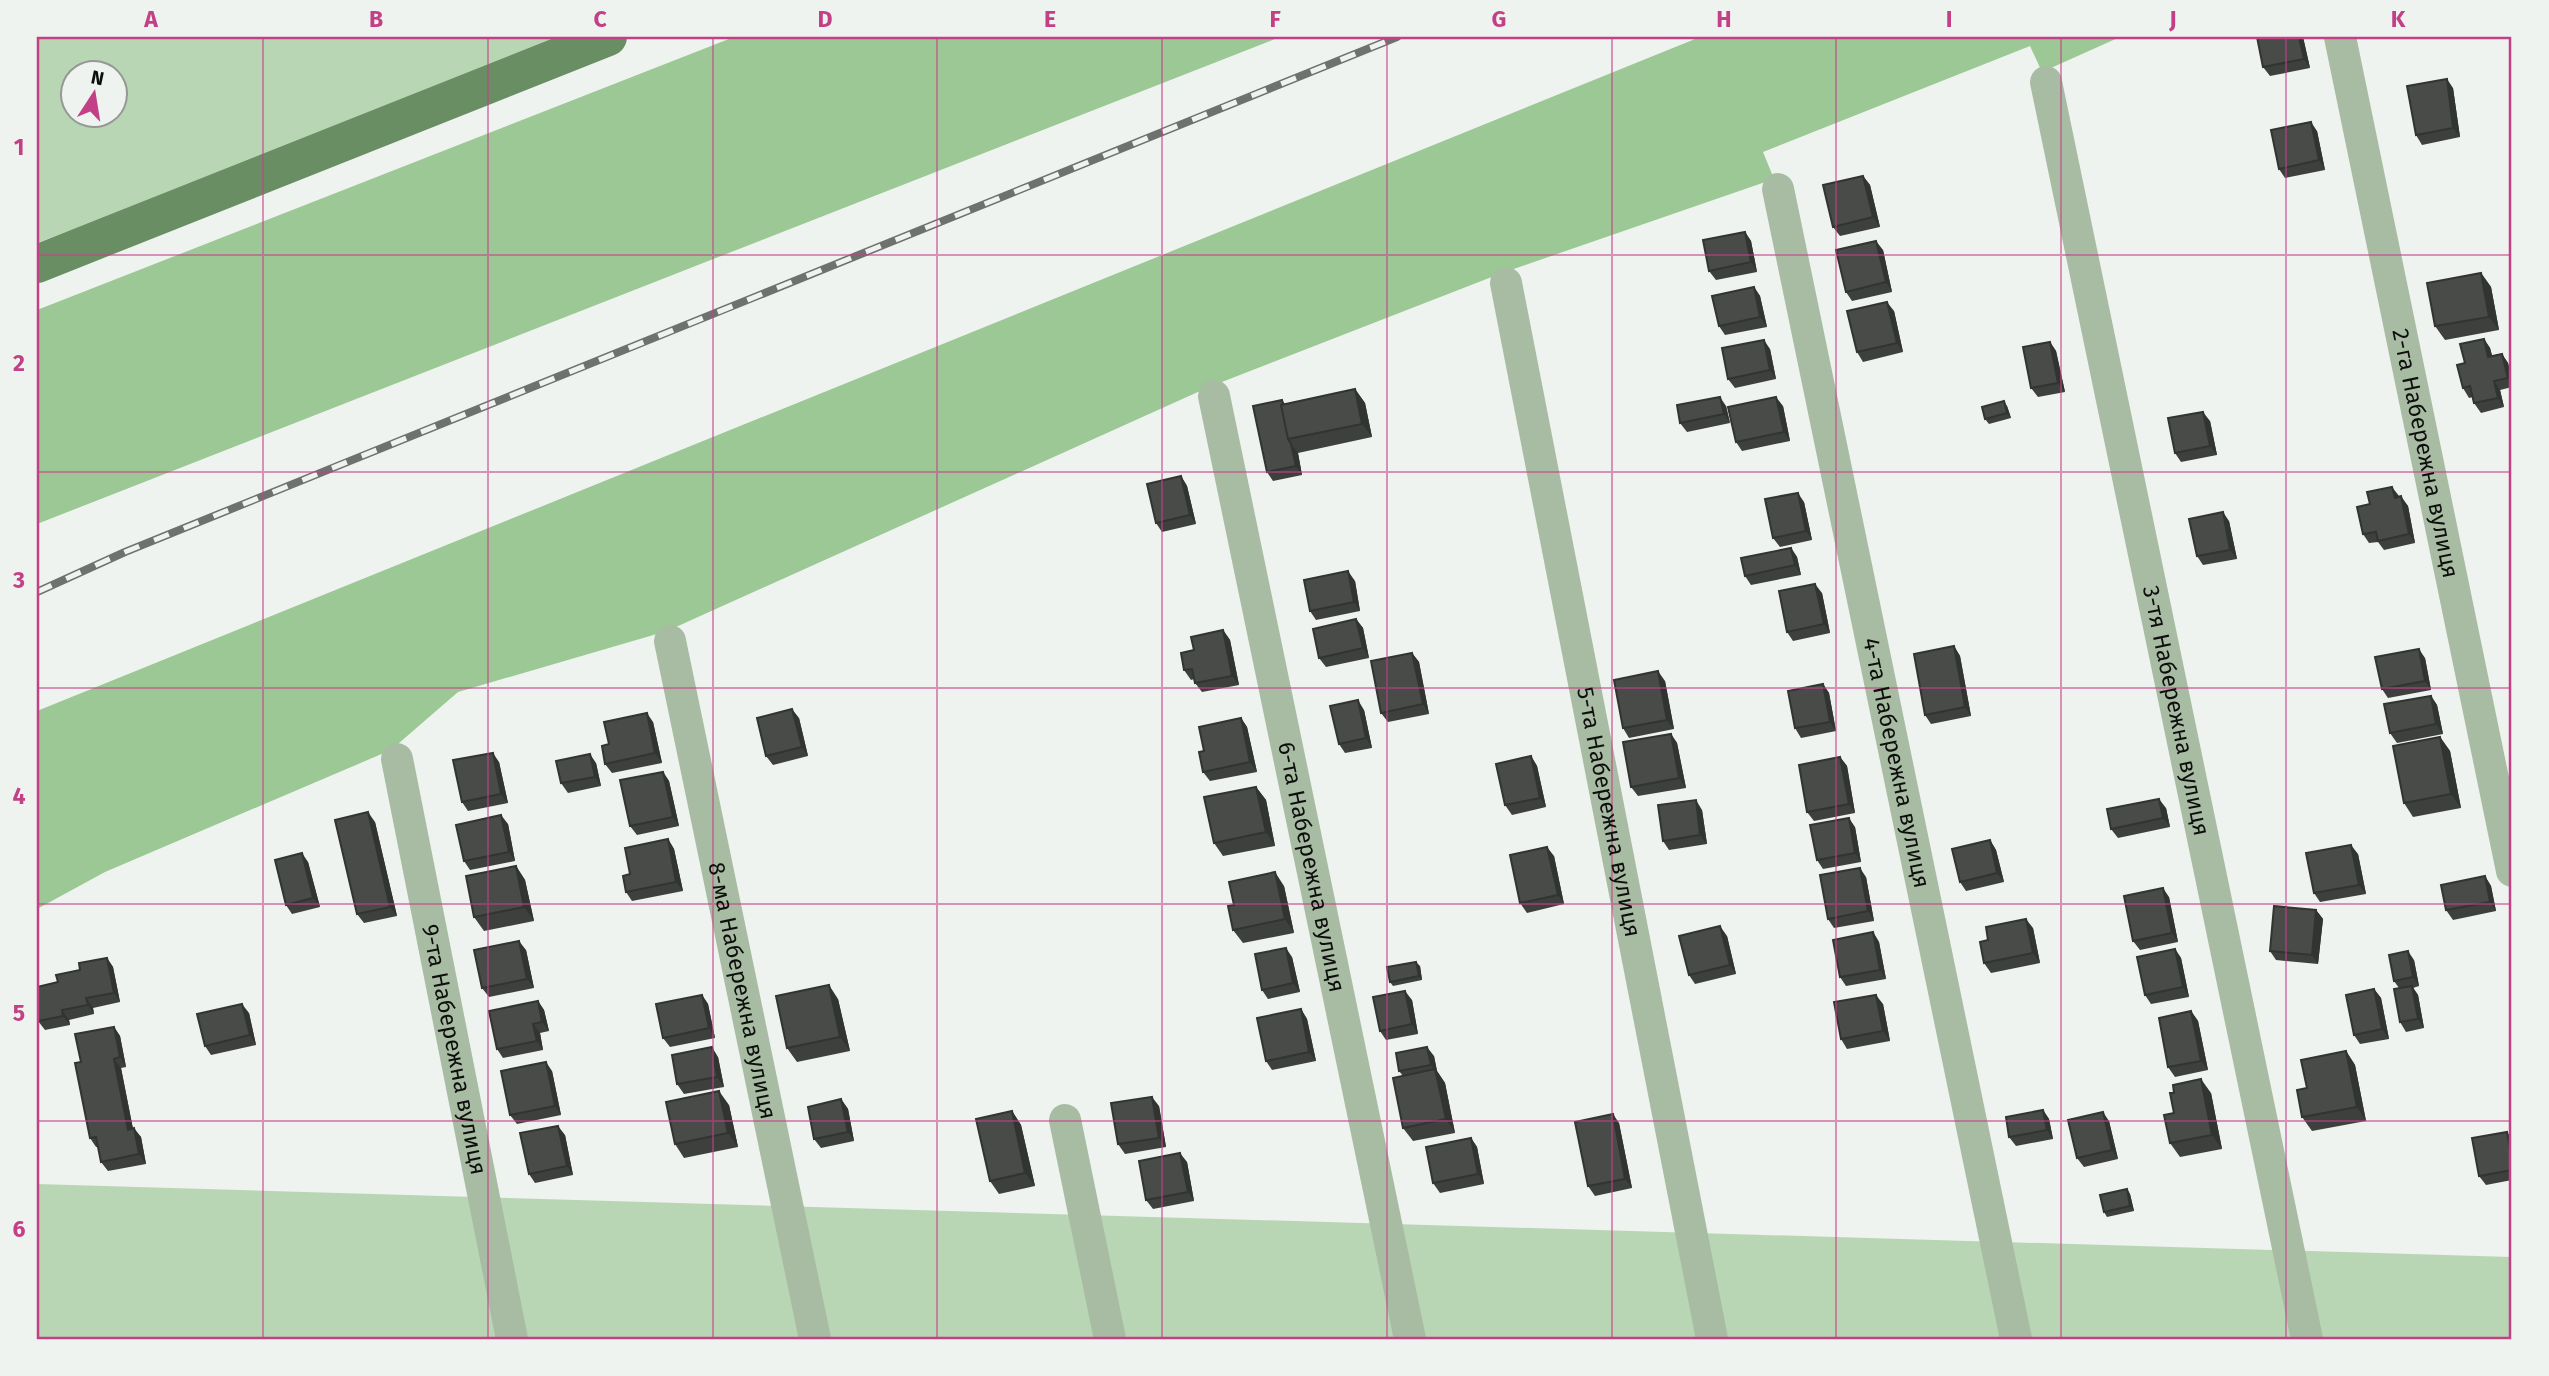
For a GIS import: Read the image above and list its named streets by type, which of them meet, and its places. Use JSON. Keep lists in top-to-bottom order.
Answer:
{
  "streets": {
    "street": [
      "2-га Набережна вулиця",
      "3-тя Набережна вулиця",
      "4-та Набережна вулиця",
      "5-та Набережна вулиця",
      "6-та Набережна вулиця",
      "8-ма Набережна вулиця",
      "9-та Набережна вулиця"
    ]
  },
  "north": "top",
  "grid": {
    "columns": [
      "A",
      "B",
      "C",
      "D",
      "E",
      "F",
      "G",
      "H",
      "I",
      "J",
      "K"
    ],
    "rows": [
      "1",
      "2",
      "3",
      "4",
      "5",
      "6"
    ]
  }
}
